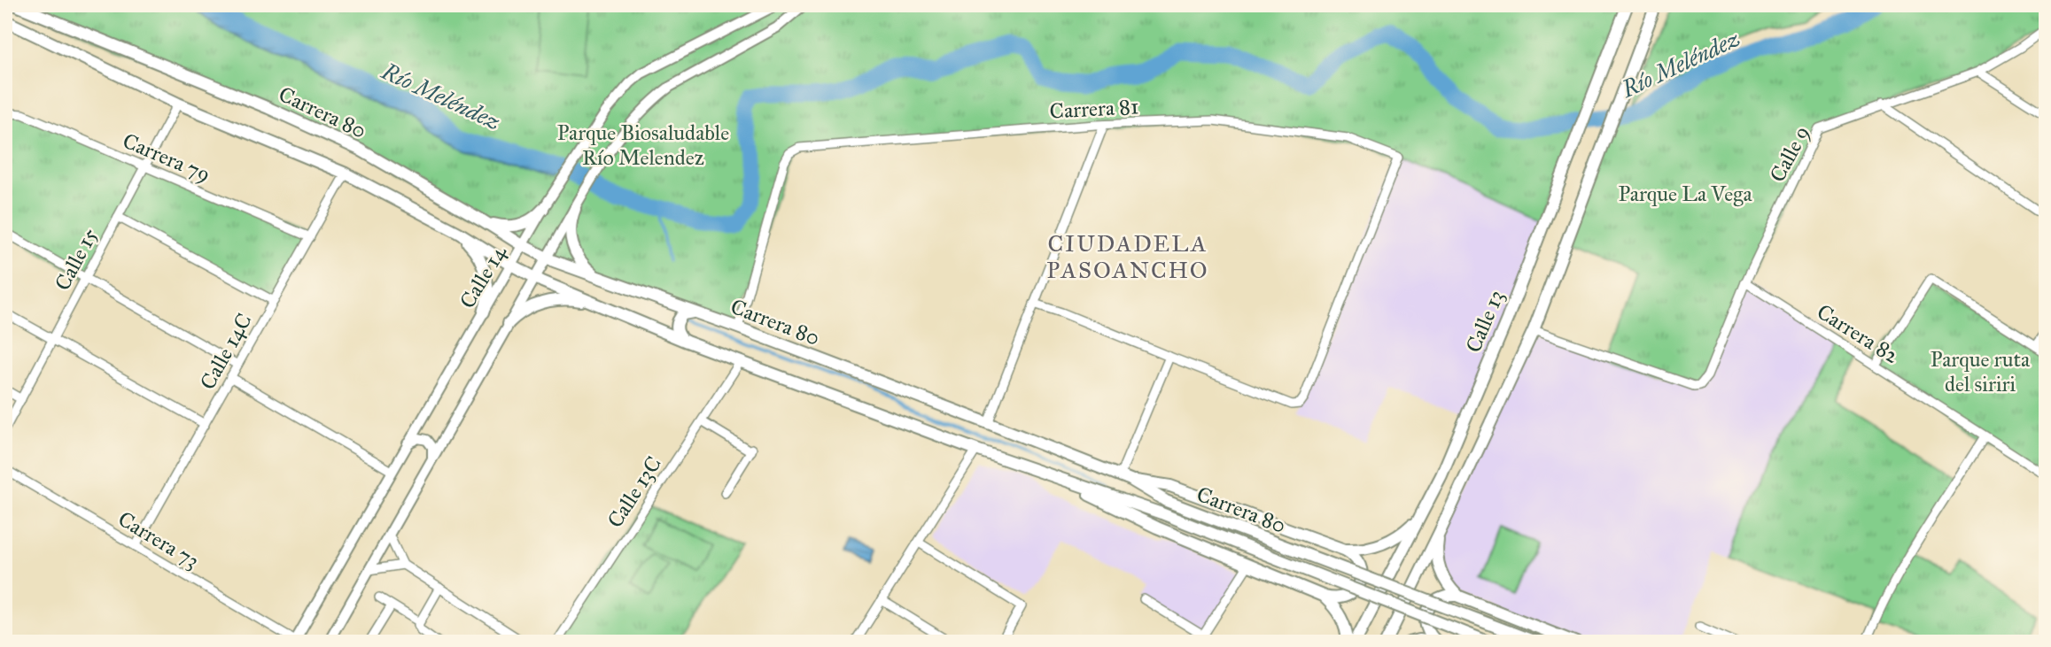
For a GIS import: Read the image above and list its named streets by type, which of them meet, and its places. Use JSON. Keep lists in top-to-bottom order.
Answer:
{
  "streets": {
    "main road": ["Carrera 80", "Calle 13"],
    "street": [
      "Carrera 81",
      "Calle 9",
      "Carrera 79",
      "Calle 15",
      "Calle 14",
      "Carrera 82",
      "Calle 14C",
      "Calle 13C",
      "Carrera 73"
    ]
  },
  "crossings": [
    ["Carrera 81", "Carrera 80"],
    ["Carrera 80", "Calle 15"],
    ["Carrera 80", "Calle 14"],
    ["Carrera 80", "Calle 14C"],
    ["Carrera 80", "Calle 13C"],
    ["Calle 9", "Carrera 82"],
    ["Carrera 79", "Calle 15"],
    ["Carrera 79", "Calle 14C"],
    ["Calle 14", "Carrera 73"],
    ["Calle 14C", "Carrera 73"]
  ],
  "districts": ["CIUDADELA PASOANCHO"],
  "water": ["Río Meléndez"],
  "parks": ["Parque Biosaludable Río Melendez", "Parque La Vega", "Parque ruta del siriri"]
}
